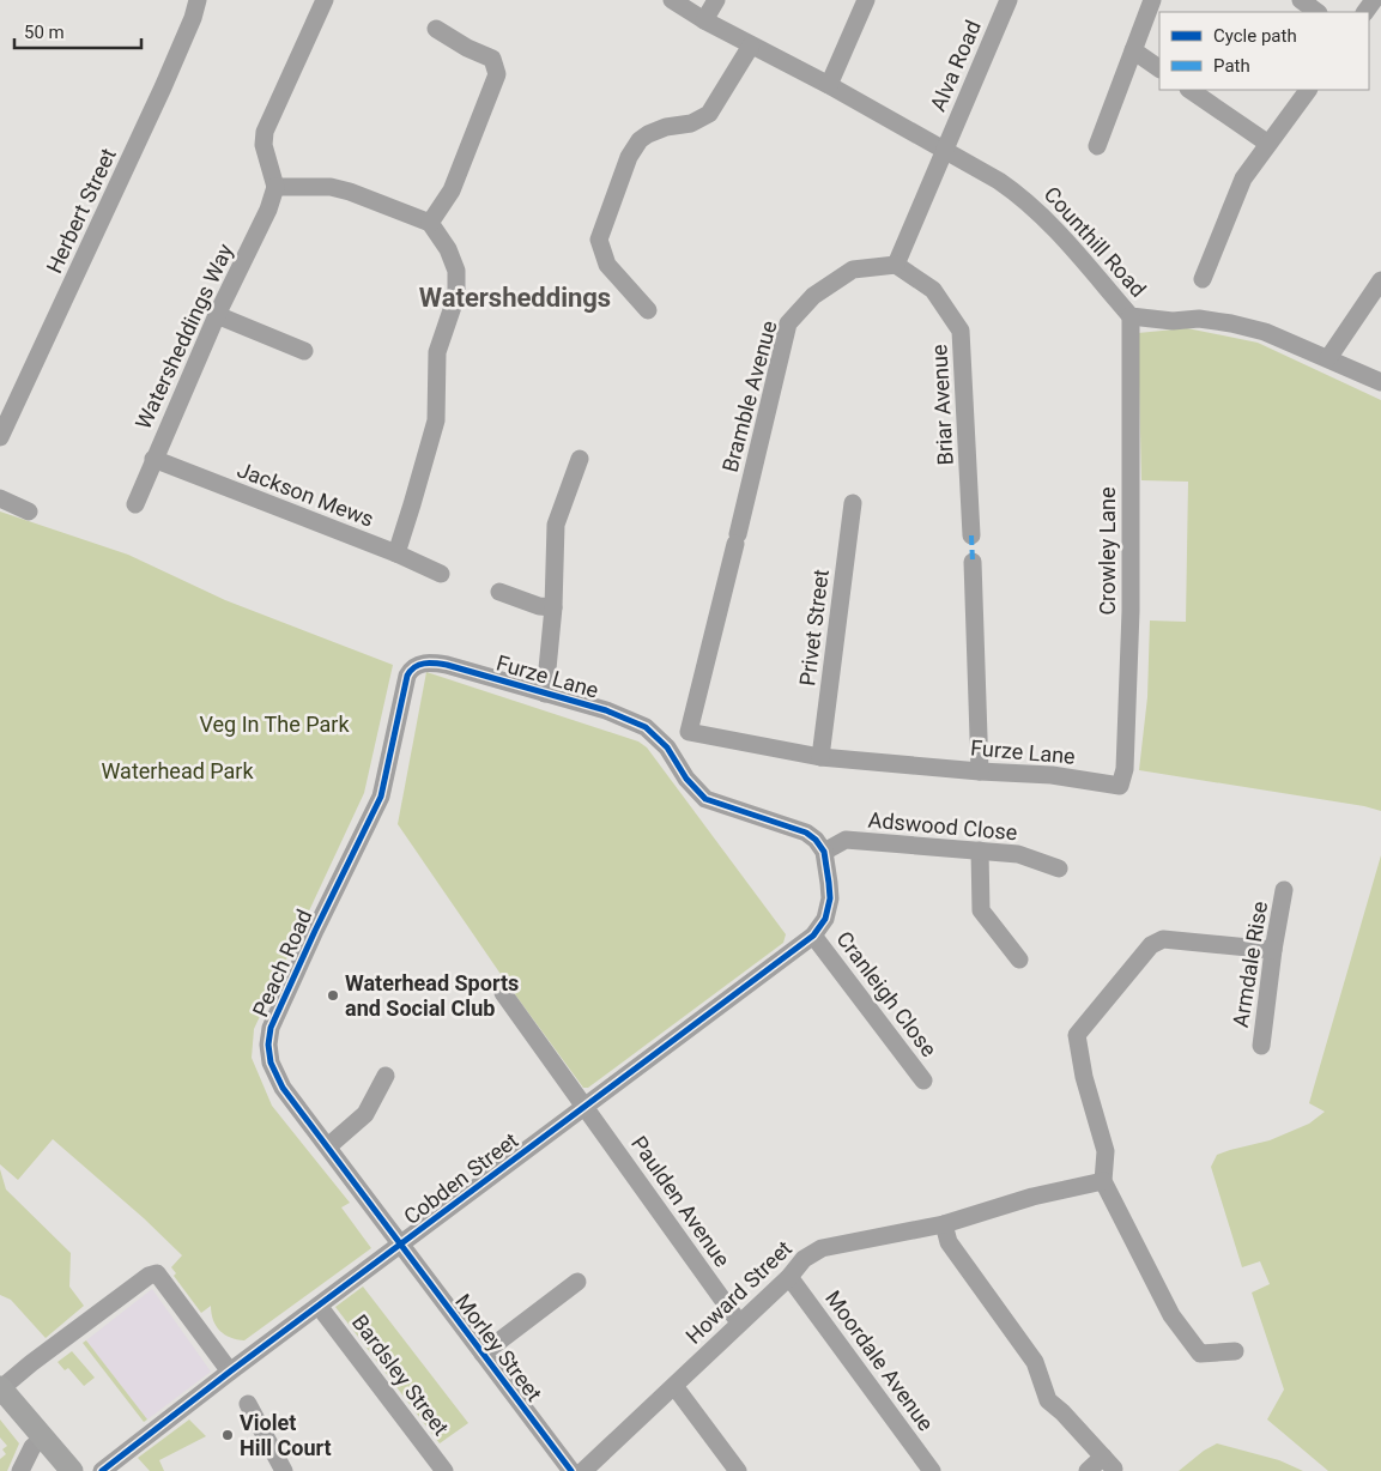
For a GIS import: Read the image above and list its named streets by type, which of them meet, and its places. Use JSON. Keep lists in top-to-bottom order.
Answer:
{
  "streets": {
    "street": [
      "Alva Road",
      "Herbert Street",
      "Counthill Road",
      "Watersheddings Way",
      "Bramble Avenue",
      "Briar Avenue",
      "Jackson Mews",
      "Crowley Lane",
      "Privet Street",
      "Furze Lane",
      "Adswood Close",
      "Peach Road",
      "Armdale Rise",
      "Cranleigh Close",
      "Cobden Street",
      "Paulden Avenue",
      "Howard Street",
      "Morley Street",
      "Moordale Avenue",
      "Bardsley Street"
    ]
  },
  "crossings": [
    ["Alva Road", "Counthill Road"],
    ["Alva Road", "Bramble Avenue"],
    ["Alva Road", "Briar Avenue"],
    ["Counthill Road", "Crowley Lane"],
    ["Watersheddings Way", "Jackson Mews"],
    ["Bramble Avenue", "Briar Avenue"],
    ["Bramble Avenue", "Furze Lane"],
    ["Crowley Lane", "Furze Lane"],
    ["Privet Street", "Furze Lane"],
    ["Furze Lane", "Adswood Close"],
    ["Furze Lane", "Peach Road"],
    ["Peach Road", "Cobden Street"],
    ["Peach Road", "Morley Street"],
    ["Cranleigh Close", "Cobden Street"],
    ["Cobden Street", "Paulden Avenue"],
    ["Cobden Street", "Morley Street"],
    ["Cobden Street", "Bardsley Street"],
    ["Paulden Avenue", "Howard Street"],
    ["Howard Street", "Moordale Avenue"]
  ],
  "districts": ["Watersheddings"],
  "parks": ["Veg In The Park", "Waterhead Park"],
  "places": ["Waterhead Sports and Social Club", "Violet Hill Court"],
  "legend": ["Cycle path", "Path"],
  "scale_bar": "50 m"
}
